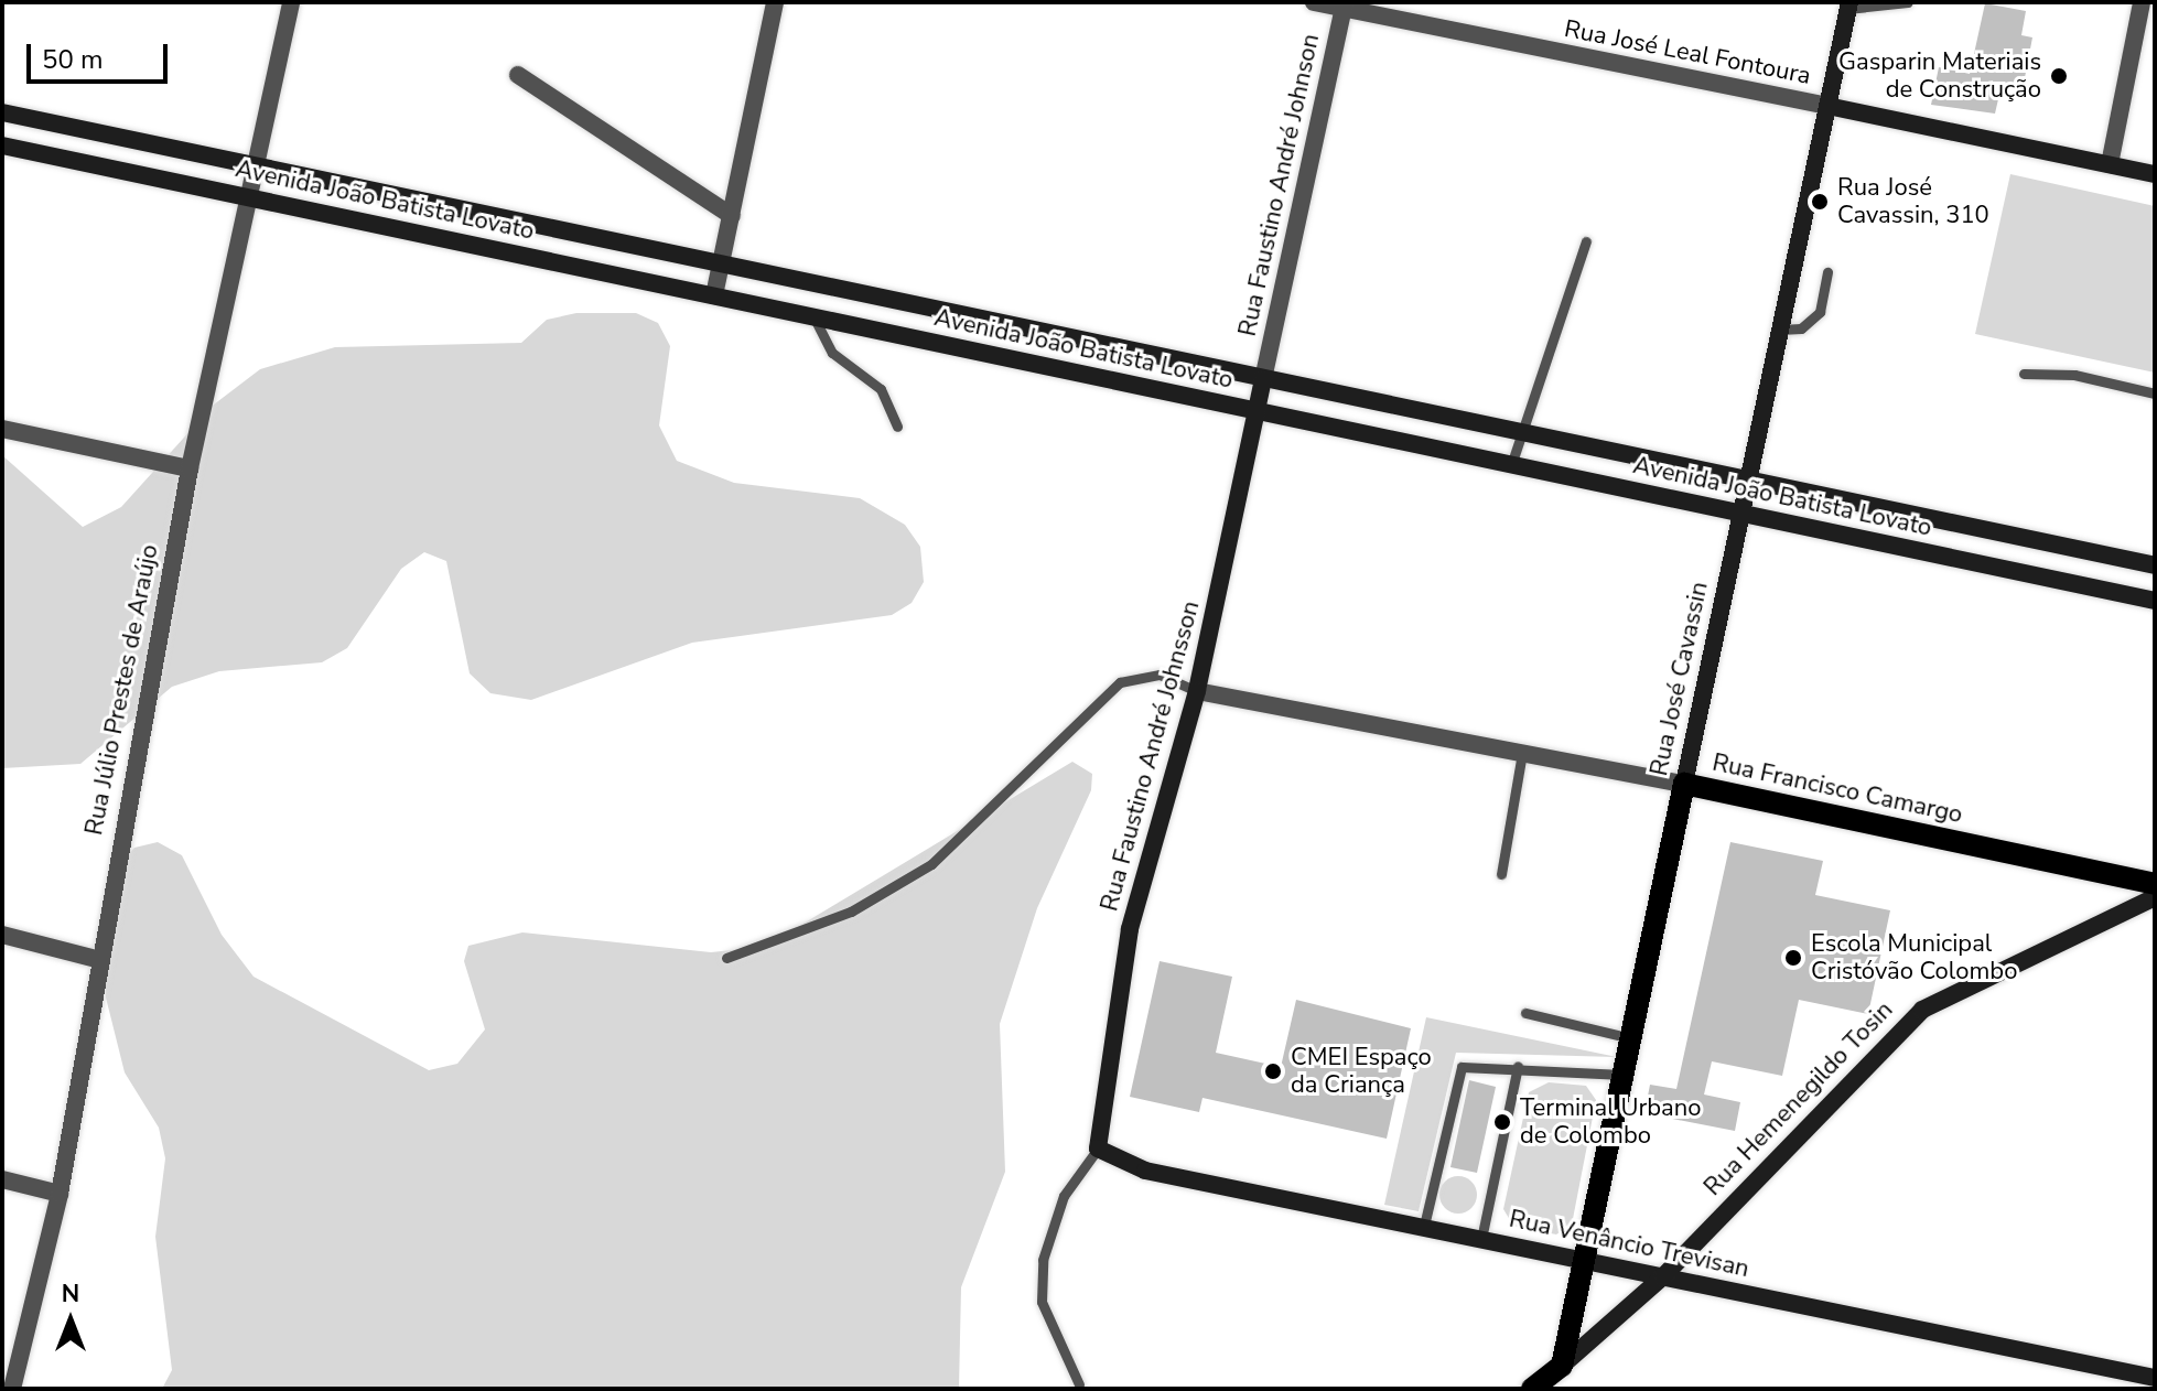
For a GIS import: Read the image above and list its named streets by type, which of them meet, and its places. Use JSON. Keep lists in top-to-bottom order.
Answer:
{
  "streets": {
    "main road": ["Rua José Cavassin", "Rua Francisco Camargo"],
    "street": [
      "Rua José Leal Fontoura",
      "Rua Faustino André Johnson",
      "Avenida João Batista Lovato",
      "Rua Júlio Prestes de Araújo",
      "Rua Faustino André Johnsson",
      "Rua Hemenegildo Tosin",
      "Rua Venâncio Trevisan"
    ]
  },
  "crossings": [
    ["Rua José Leal Fontoura", "Rua Faustino André Johnson"],
    ["Rua José Leal Fontoura", "Rua José Cavassin"],
    ["Rua Faustino André Johnson", "Avenida João Batista Lovato"],
    ["Rua Faustino André Johnson", "Rua Faustino André Johnsson"],
    ["Avenida João Batista Lovato", "Rua José Cavassin"],
    ["Avenida João Batista Lovato", "Rua Júlio Prestes de Araújo"],
    ["Avenida João Batista Lovato", "Rua Faustino André Johnsson"],
    ["Rua José Cavassin", "Rua Francisco Camargo"],
    ["Rua José Cavassin", "Rua Hemenegildo Tosin"],
    ["Rua José Cavassin", "Rua Venâncio Trevisan"],
    ["Rua Faustino André Johnsson", "Rua Francisco Camargo"],
    ["Rua Faustino André Johnsson", "Rua Venâncio Trevisan"],
    ["Rua Hemenegildo Tosin", "Rua Venâncio Trevisan"]
  ],
  "places": [
    "Gasparin Materiais de Construção",
    "Rua José Cavassin, 310",
    "Escola Municipal Cristóvão Colombo",
    "CMEI Espaço da Criança",
    "Terminal Urbano de Colombo"
  ],
  "scale_bar": "50 m",
  "north": "top"
}
